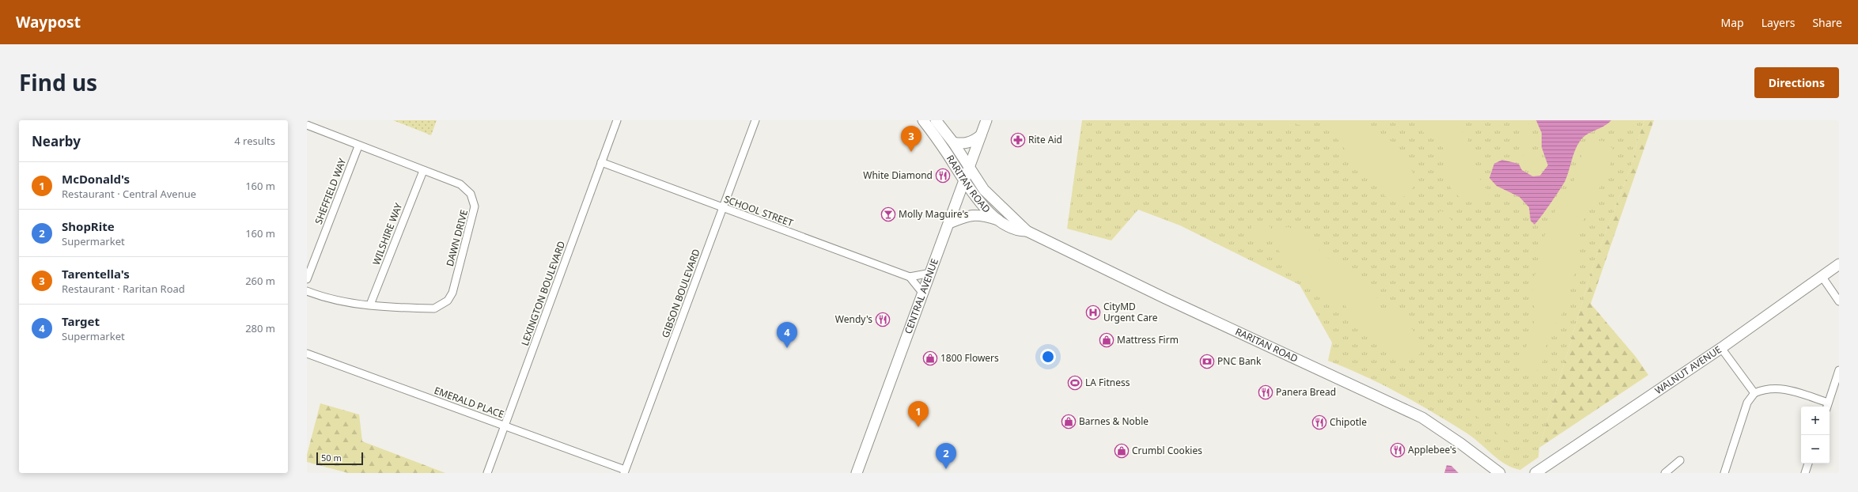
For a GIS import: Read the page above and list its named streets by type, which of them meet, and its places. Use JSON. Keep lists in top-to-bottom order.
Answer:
{
  "streets": {
    "main road": ["RARITAN ROAD", "CENTRAL AVENUE", "WALNUT AVENUE"],
    "street": [
      "SHEFFIELD WAY",
      "SCHOOL STREET",
      "WILSHIRE WAY",
      "DAWN DRIVE",
      "LEXINGTON BOULEVARD",
      "GIBSON BOULEVARD",
      "EMERALD PLACE"
    ]
  },
  "crossings": [
    ["RARITAN ROAD", "CENTRAL AVENUE"],
    ["SHEFFIELD WAY", "DAWN DRIVE"],
    ["SCHOOL STREET", "LEXINGTON BOULEVARD"],
    ["SCHOOL STREET", "GIBSON BOULEVARD"],
    ["WILSHIRE WAY", "DAWN DRIVE"],
    ["LEXINGTON BOULEVARD", "EMERALD PLACE"],
    ["GIBSON BOULEVARD", "EMERALD PLACE"]
  ],
  "places": {
    "pharmacy": ["Rite Aid"],
    "restaurant": [
      "White Diamond",
      "Wendy's",
      "Panera Bread",
      "Chipotle",
      "Applebee's"
    ],
    "bar": ["Molly Maguire's"],
    "hospital": ["CityMD Urgent Care"],
    "shop": [
      "Mattress Firm",
      "1800 Flowers",
      "Barnes & Noble",
      "Crumbl Cookies"
    ],
    "bank": ["PNC Bank"],
    "sports": ["LA Fitness"]
  },
  "scale_bar": "50 m",
  "page": {
    "header": "Waypost",
    "nav": ["Map", "Layers", "Share"],
    "title": "Find us",
    "buttons": "Directions",
    "heading": ["Nearby", "4 results"],
    "pins": [
      "3",
      "4",
      "1",
      "2"
    ],
    "list": [
      {
        "mark": "1",
        "name": "McDonald's",
        "note": "Restaurant · Central Avenue",
        "value": "160 m"
      },
      {
        "mark": "2",
        "name": "ShopRite",
        "note": "Supermarket",
        "value": "160 m"
      },
      {
        "mark": "3",
        "name": "Tarentella's",
        "note": "Restaurant · Raritan Road",
        "value": "260 m"
      },
      {
        "mark": "4",
        "name": "Target",
        "note": "Supermarket",
        "value": "280 m"
      }
    ],
    "map_buttons": ["+", "−"],
    "scale": "50 m"
  }
}
